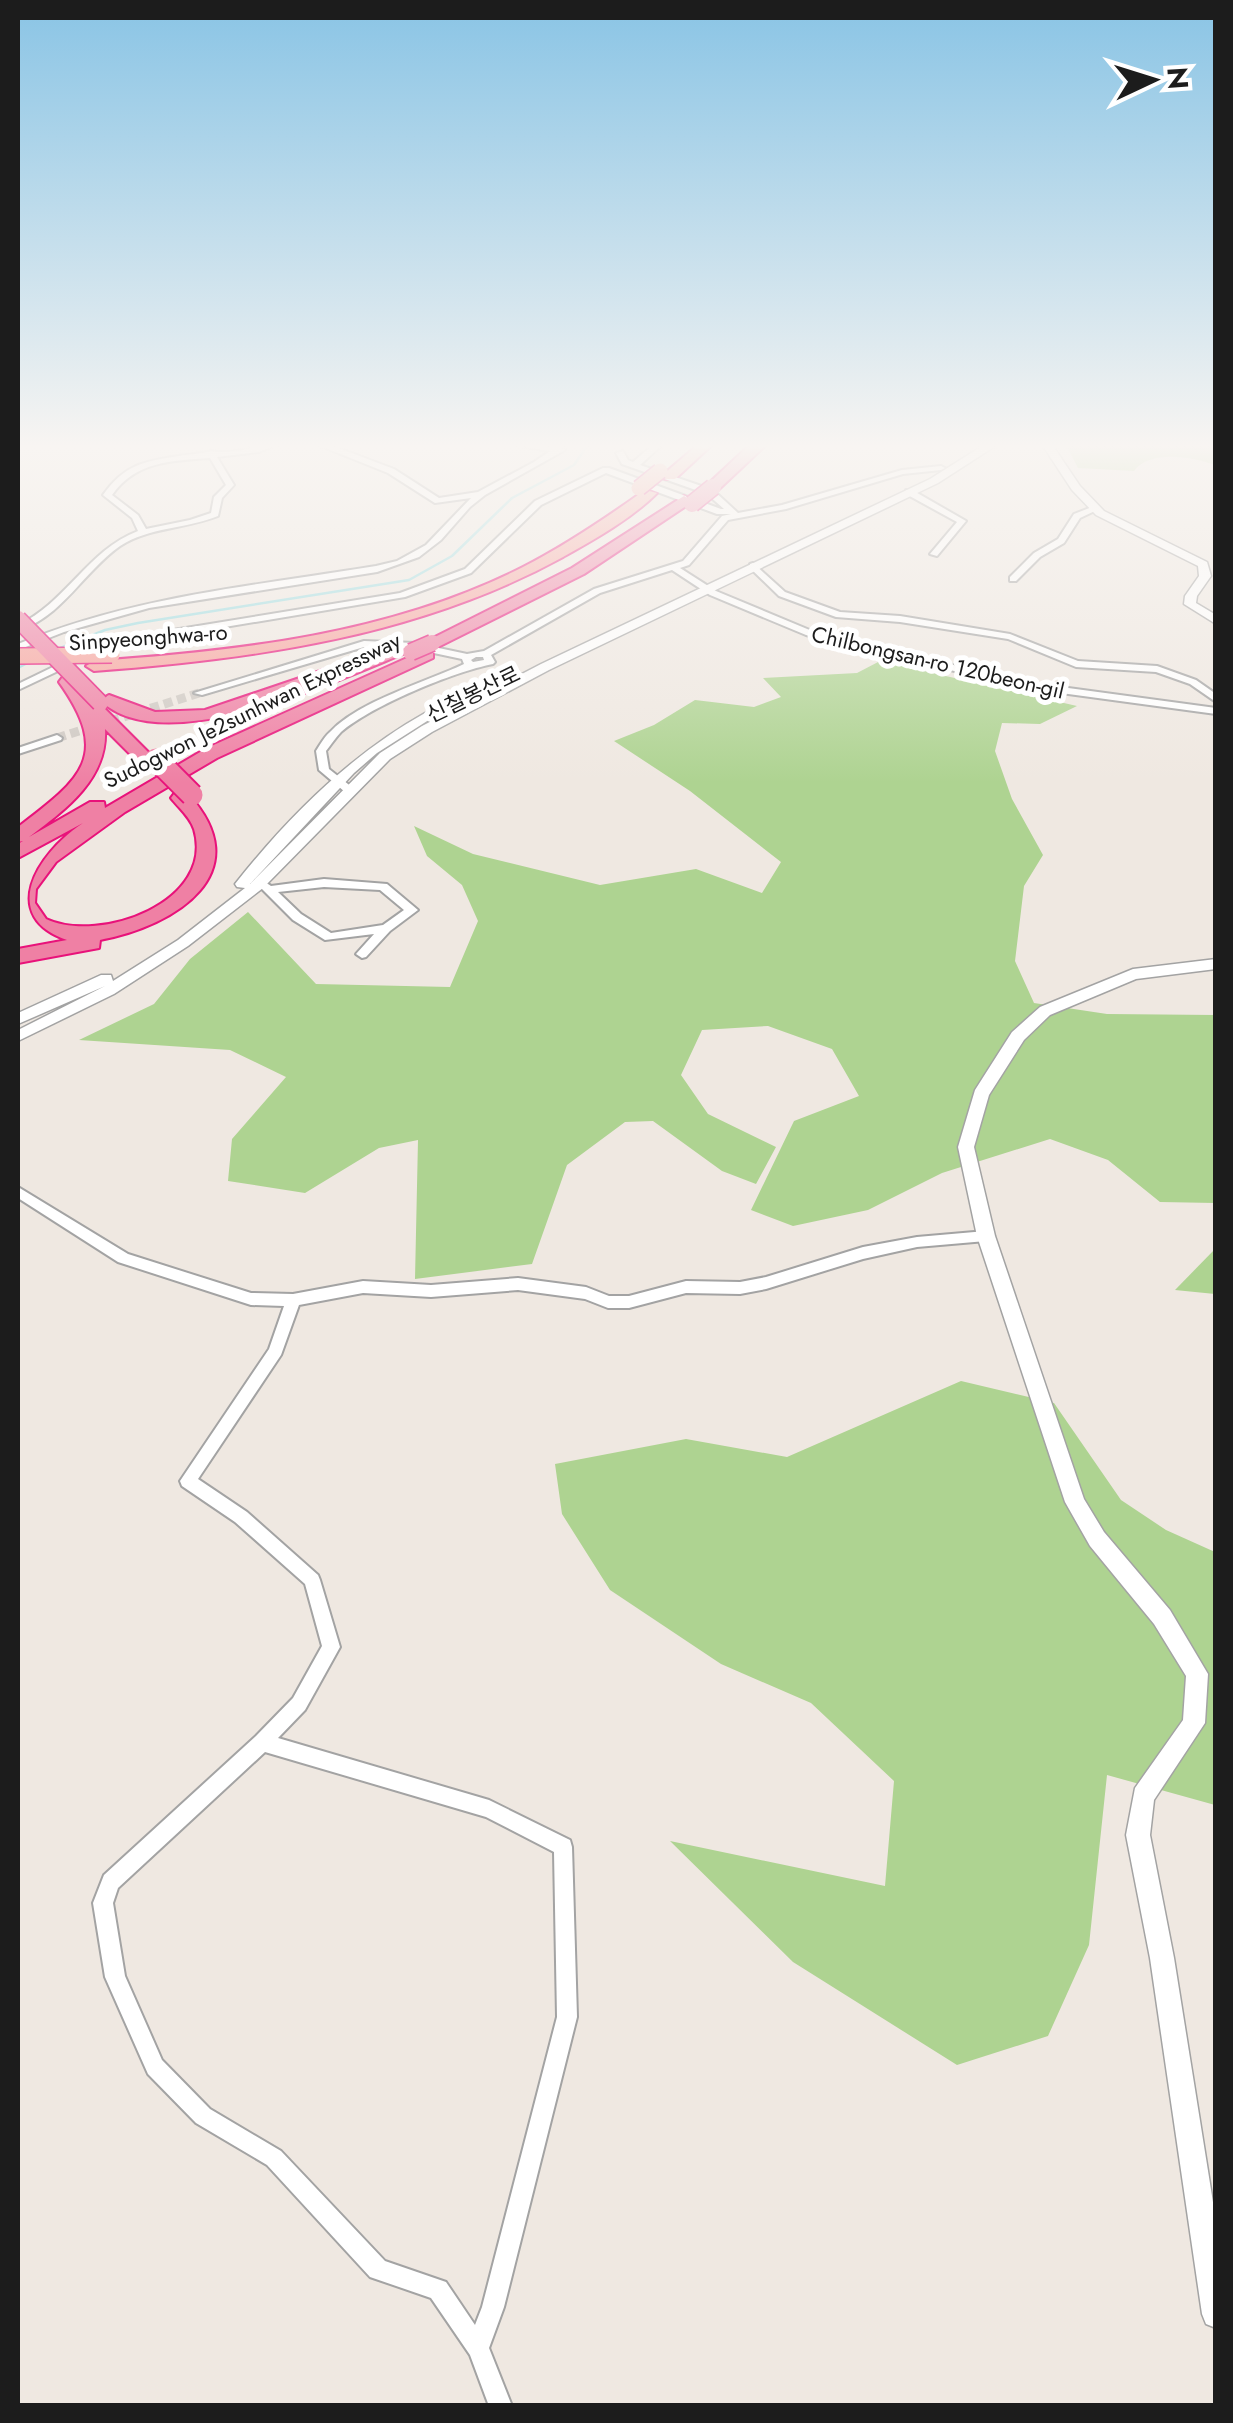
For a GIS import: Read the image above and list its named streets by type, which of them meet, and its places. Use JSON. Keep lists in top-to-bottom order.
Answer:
{
  "streets": {
    "highway": ["Sinpyeonghwa-ro", "Sudogwon Je2sunhwan Expressway"],
    "street": ["Chilbongsan-ro 120beon-gil", "신칠봉산로"]
  },
  "crossings": [
    ["Chilbongsan-ro 120beon-gil", "신칠봉산로"]
  ],
  "north": "right"
}
